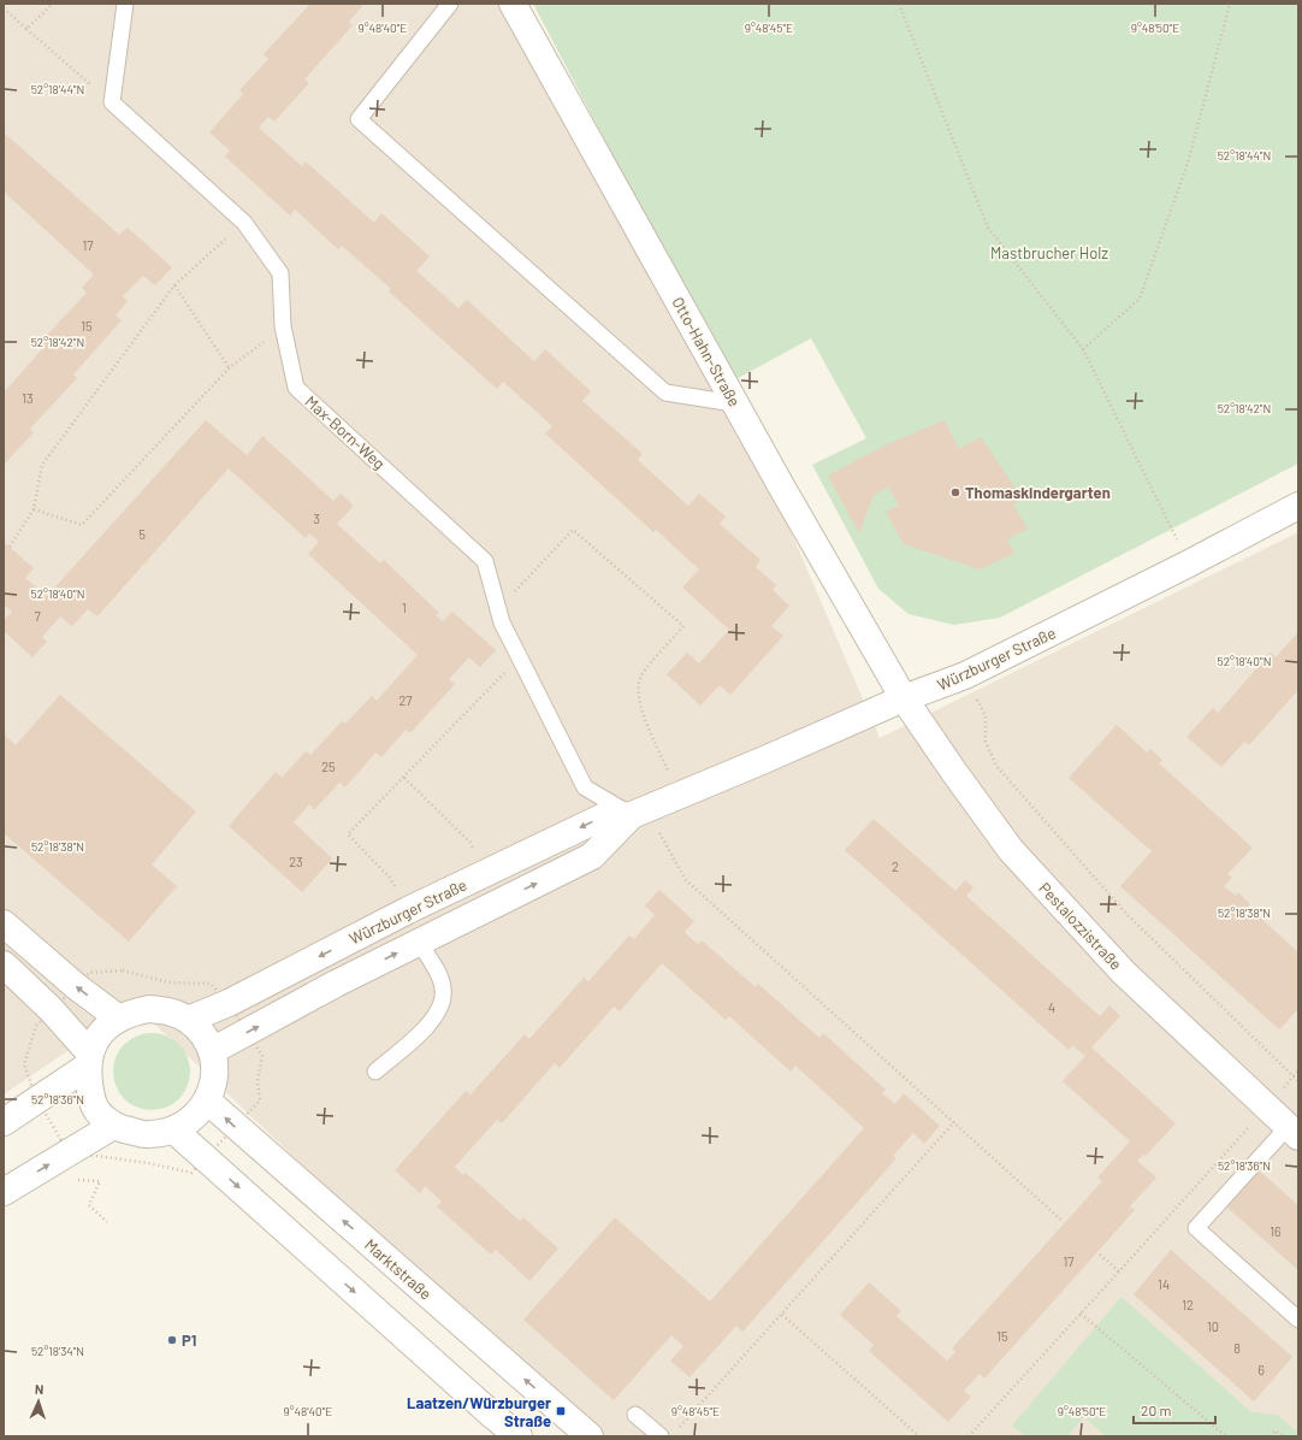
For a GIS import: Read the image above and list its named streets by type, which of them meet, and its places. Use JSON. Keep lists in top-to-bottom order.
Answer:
{
  "streets": {
    "street": [
      "Otto-Hahn-Straße",
      "Würzburger Straße",
      "Pestalozzistraße",
      "Marktstraße"
    ],
    "lane": ["Max-Born-Weg"]
  },
  "crossings": [
    ["Otto-Hahn-Straße", "Würzburger Straße"],
    ["Otto-Hahn-Straße", "Pestalozzistraße"],
    ["Max-Born-Weg", "Würzburger Straße"],
    ["Würzburger Straße", "Pestalozzistraße"],
    ["Würzburger Straße", "Marktstraße"]
  ],
  "parks": ["Mastbrucher Holz"],
  "places": {
    "other": ["Thomaskindergarten", "P1"],
    "transit": ["Laatzen/Würzburger Straße"]
  },
  "house_numbers": [
    "17",
    "15",
    "13",
    "3",
    "5",
    "1",
    "7",
    "27",
    "25",
    "23",
    "2",
    "4",
    "16",
    "17",
    "14",
    "12",
    "10",
    "15",
    "8",
    "6"
  ],
  "scale_bar": "20 m",
  "north": "top",
  "coordinates": [
    "9°48'40\"E",
    "9°48'45\"E",
    "9°48'50\"E",
    "52°18'44\"N",
    "52°18'42\"N",
    "52°18'40\"N",
    "52°18'38\"N",
    "52°18'36\"N",
    "52°18'34\"N"
  ]
}
